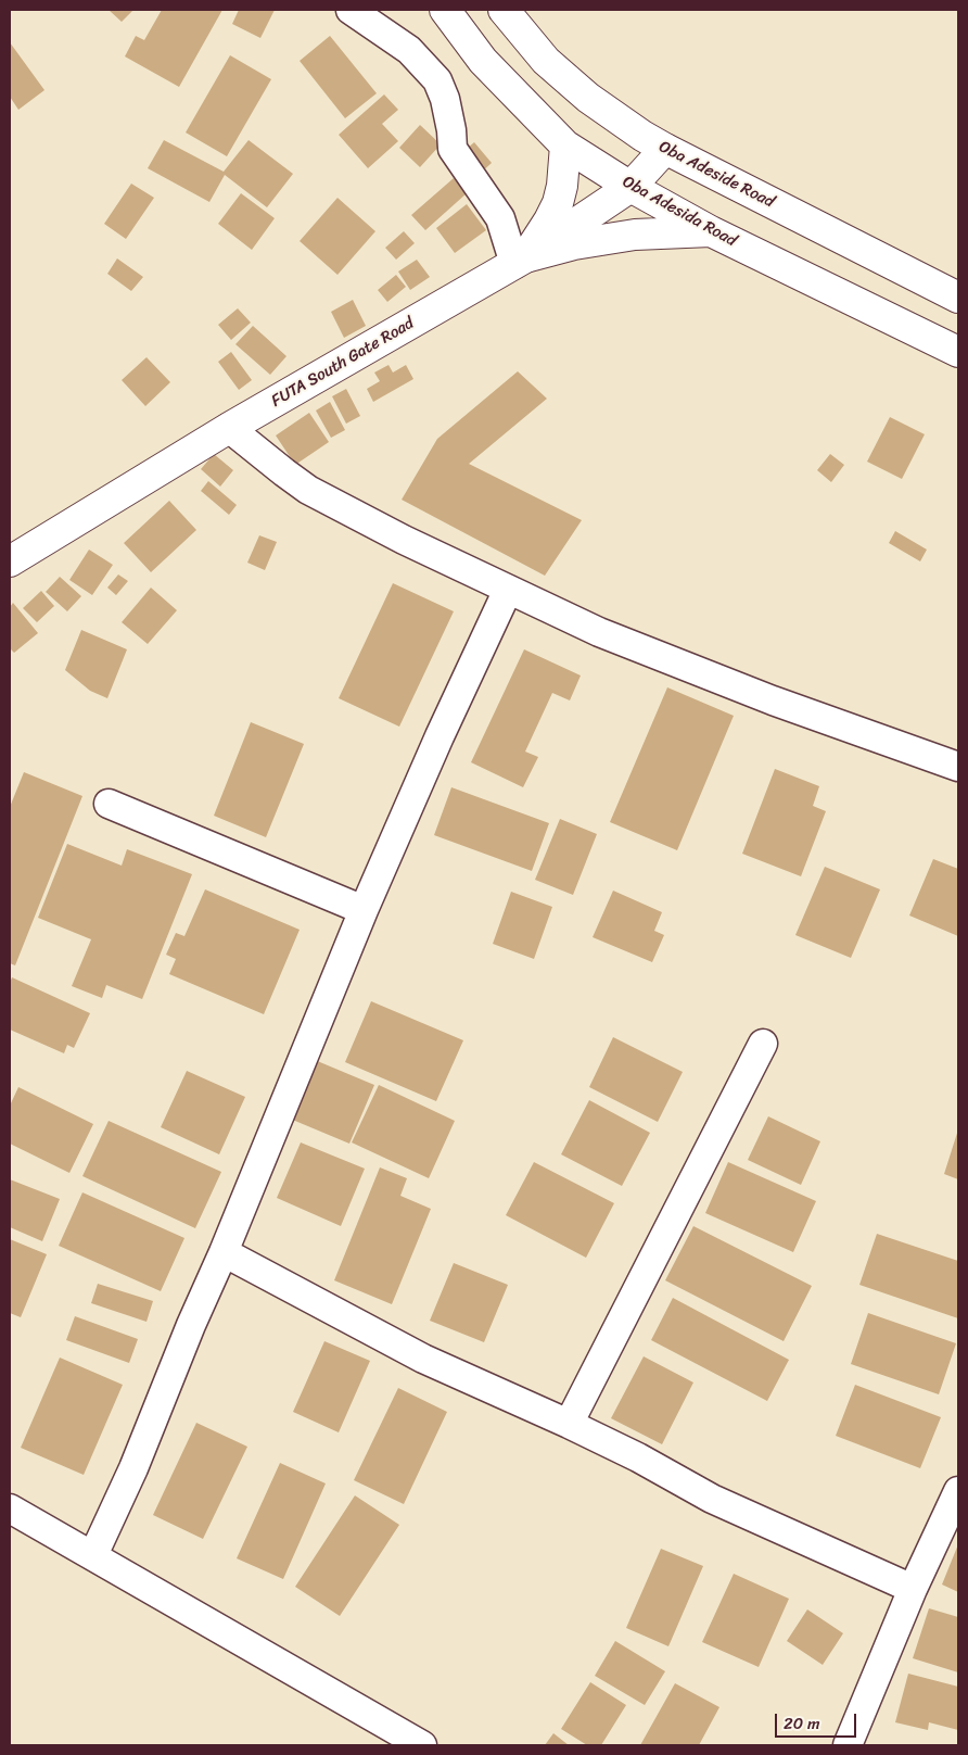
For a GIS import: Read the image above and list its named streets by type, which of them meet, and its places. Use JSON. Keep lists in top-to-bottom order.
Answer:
{
  "streets": {
    "main road": ["Oba Adeside Road", "Oba Adesida Road", "FUTA South Gate Road"]
  },
  "crossings": [
    ["Oba Adeside Road", "FUTA South Gate Road"],
    ["Oba Adesida Road", "FUTA South Gate Road"]
  ],
  "scale_bar": "20 m"
}
